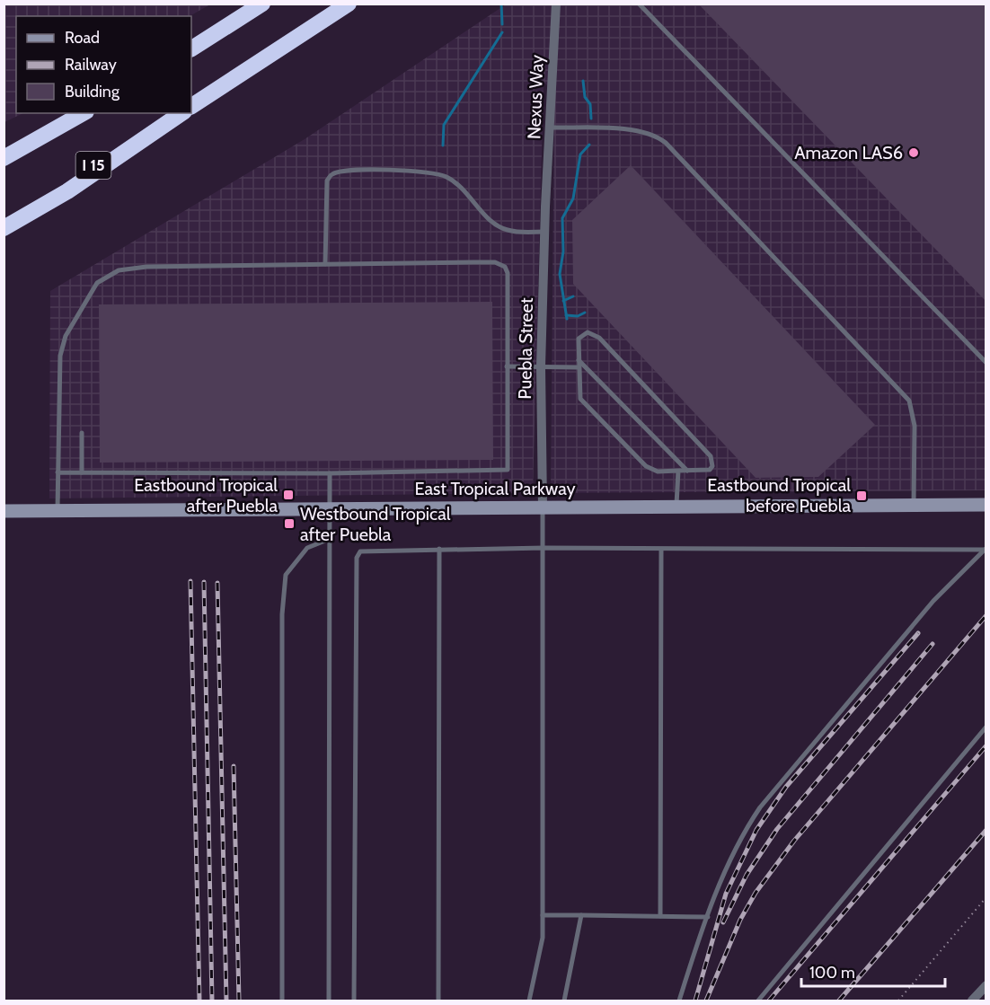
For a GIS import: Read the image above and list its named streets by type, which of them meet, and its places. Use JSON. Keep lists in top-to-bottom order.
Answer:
{
  "streets": {
    "highway": ["I 15"],
    "street": ["Nexus Way", "Puebla Street", "East Tropical Parkway"]
  },
  "crossings": [
    ["Nexus Way", "Puebla Street"],
    ["Puebla Street", "East Tropical Parkway"]
  ],
  "places": {
    "other": ["Amazon LAS6"],
    "transit": ["Eastbound Tropical after Puebla", "Eastbound Tropical before Puebla", "Westbound Tropical after Puebla"]
  },
  "legend": ["Road", "Railway", "Building"],
  "scale_bar": "100 m"
}
